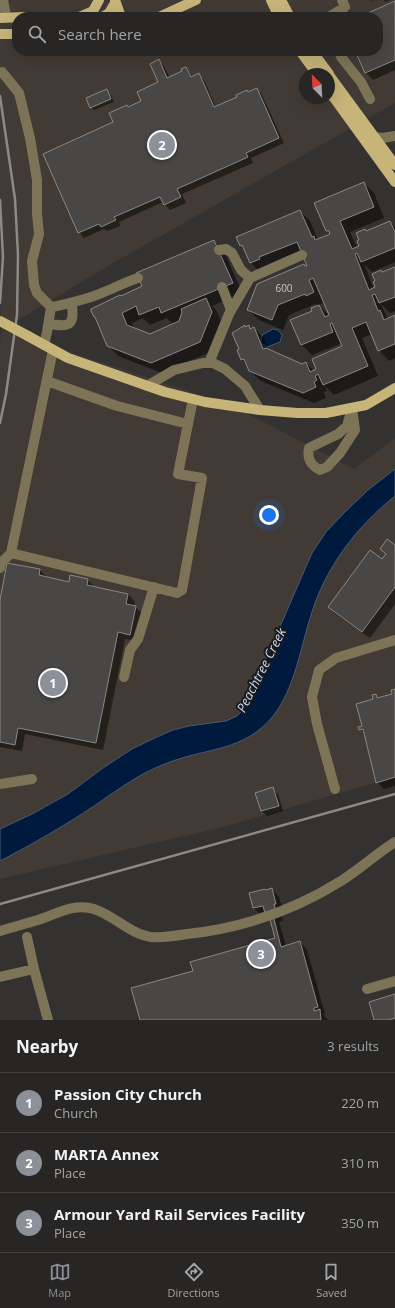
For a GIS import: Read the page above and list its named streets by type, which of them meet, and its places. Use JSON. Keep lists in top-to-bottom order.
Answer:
{
  "water": ["Peachtree Creek"],
  "house_numbers": ["600"],
  "north": "top left",
  "page": {
    "search": "Search here",
    "pins": ["2", "1", "3"],
    "heading": ["Nearby", "3 results"],
    "list": [
      {
        "mark": "1",
        "name": "Passion City Church",
        "note": "Church",
        "value": "220 m"
      },
      {
        "mark": "2",
        "name": "MARTA Annex",
        "note": "Place",
        "value": "310 m"
      },
      {
        "mark": "3",
        "name": "Armour Yard Rail Services Facility",
        "note": "Place",
        "value": "350 m"
      }
    ],
    "nav": ["Map", "Directions", "Saved"]
  }
}
